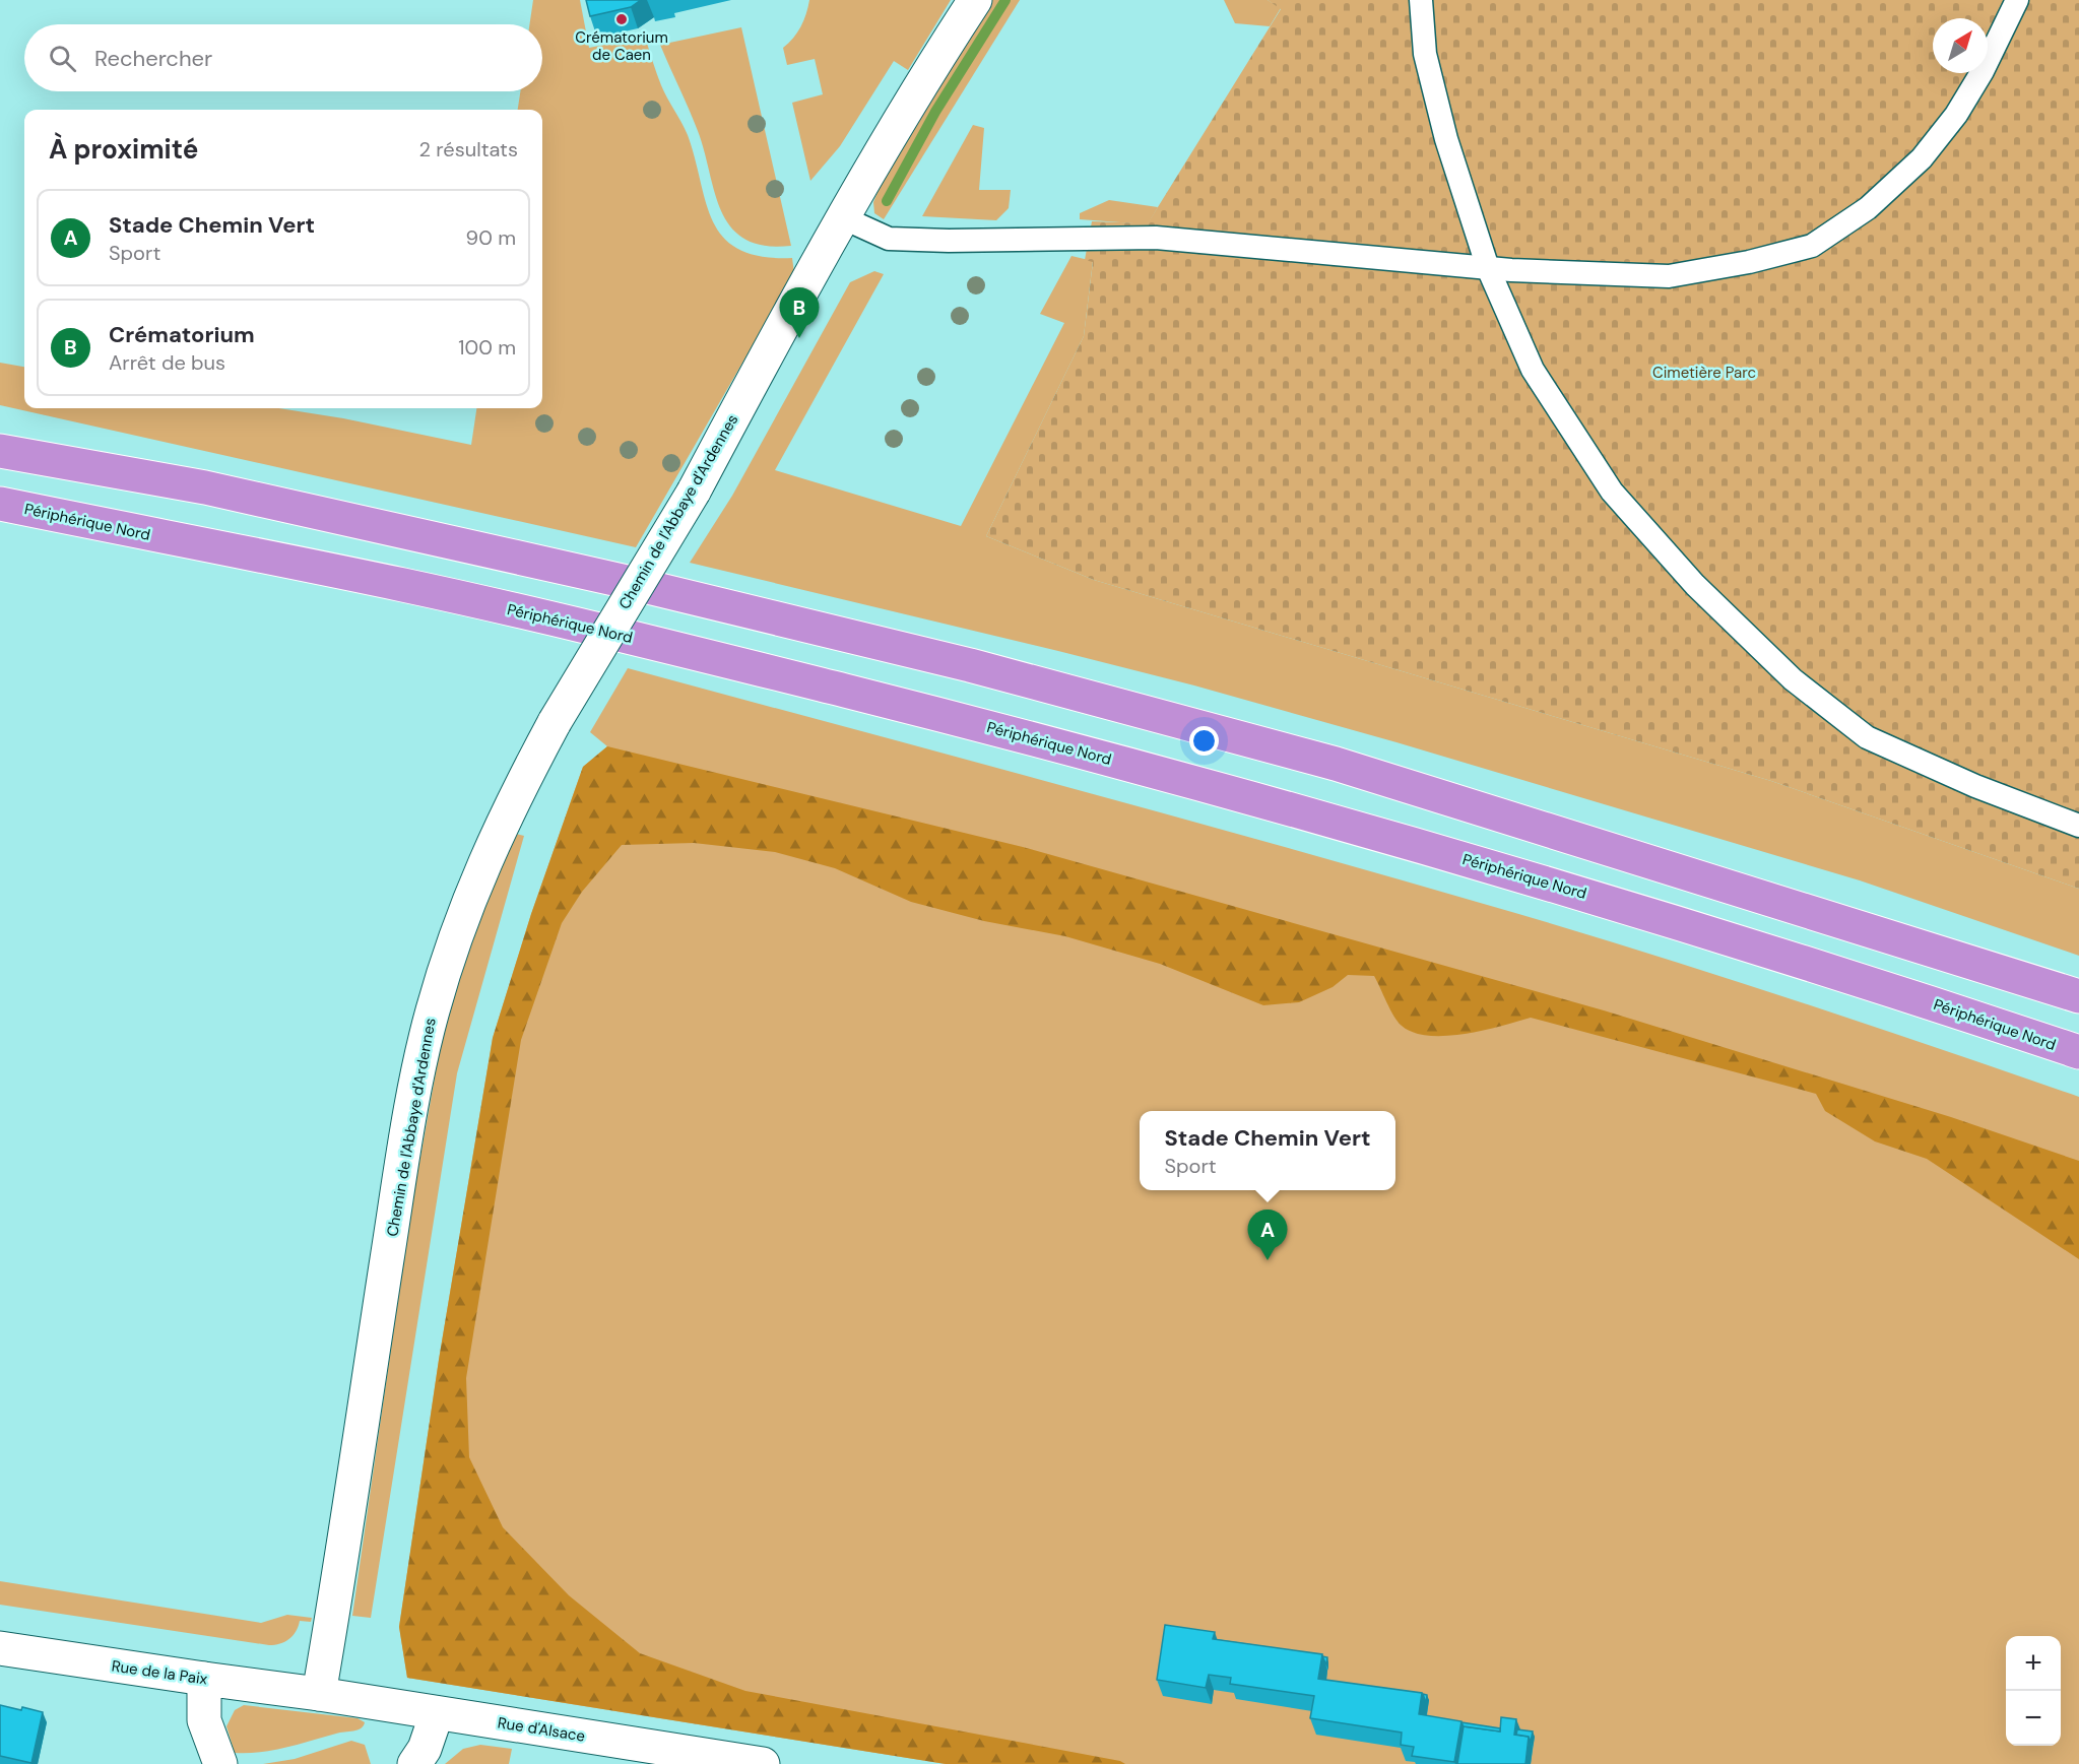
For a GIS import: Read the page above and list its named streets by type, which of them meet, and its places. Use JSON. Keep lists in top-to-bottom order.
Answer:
{
  "streets": {
    "highway": ["Périphérique Nord"],
    "street": ["Chemin de l'Abbaye d'Ardennes", "Rue de la Paix", "Rue d'Alsace"]
  },
  "crossings": [
    ["Chemin de l'Abbaye d'Ardennes", "Rue de la Paix"],
    ["Chemin de l'Abbaye d'Ardennes", "Rue d'Alsace"],
    ["Rue de la Paix", "Rue d'Alsace"]
  ],
  "parks": ["Cimetière Parc"],
  "places": ["Crématorium de Caen"],
  "north": "top right",
  "page": {
    "search": "Rechercher",
    "heading": ["À proximité", "2 résultats"],
    "list": [
      {
        "mark": "A",
        "name": "Stade Chemin Vert",
        "note": "Sport",
        "value": "90 m"
      },
      {
        "mark": "B",
        "name": "Crématorium",
        "note": "Arrêt de bus",
        "value": "100 m"
      }
    ],
    "pins": ["B", "A"],
    "popup": ["Stade Chemin Vert", "Sport"],
    "map_buttons": ["+", "−"]
  }
}
